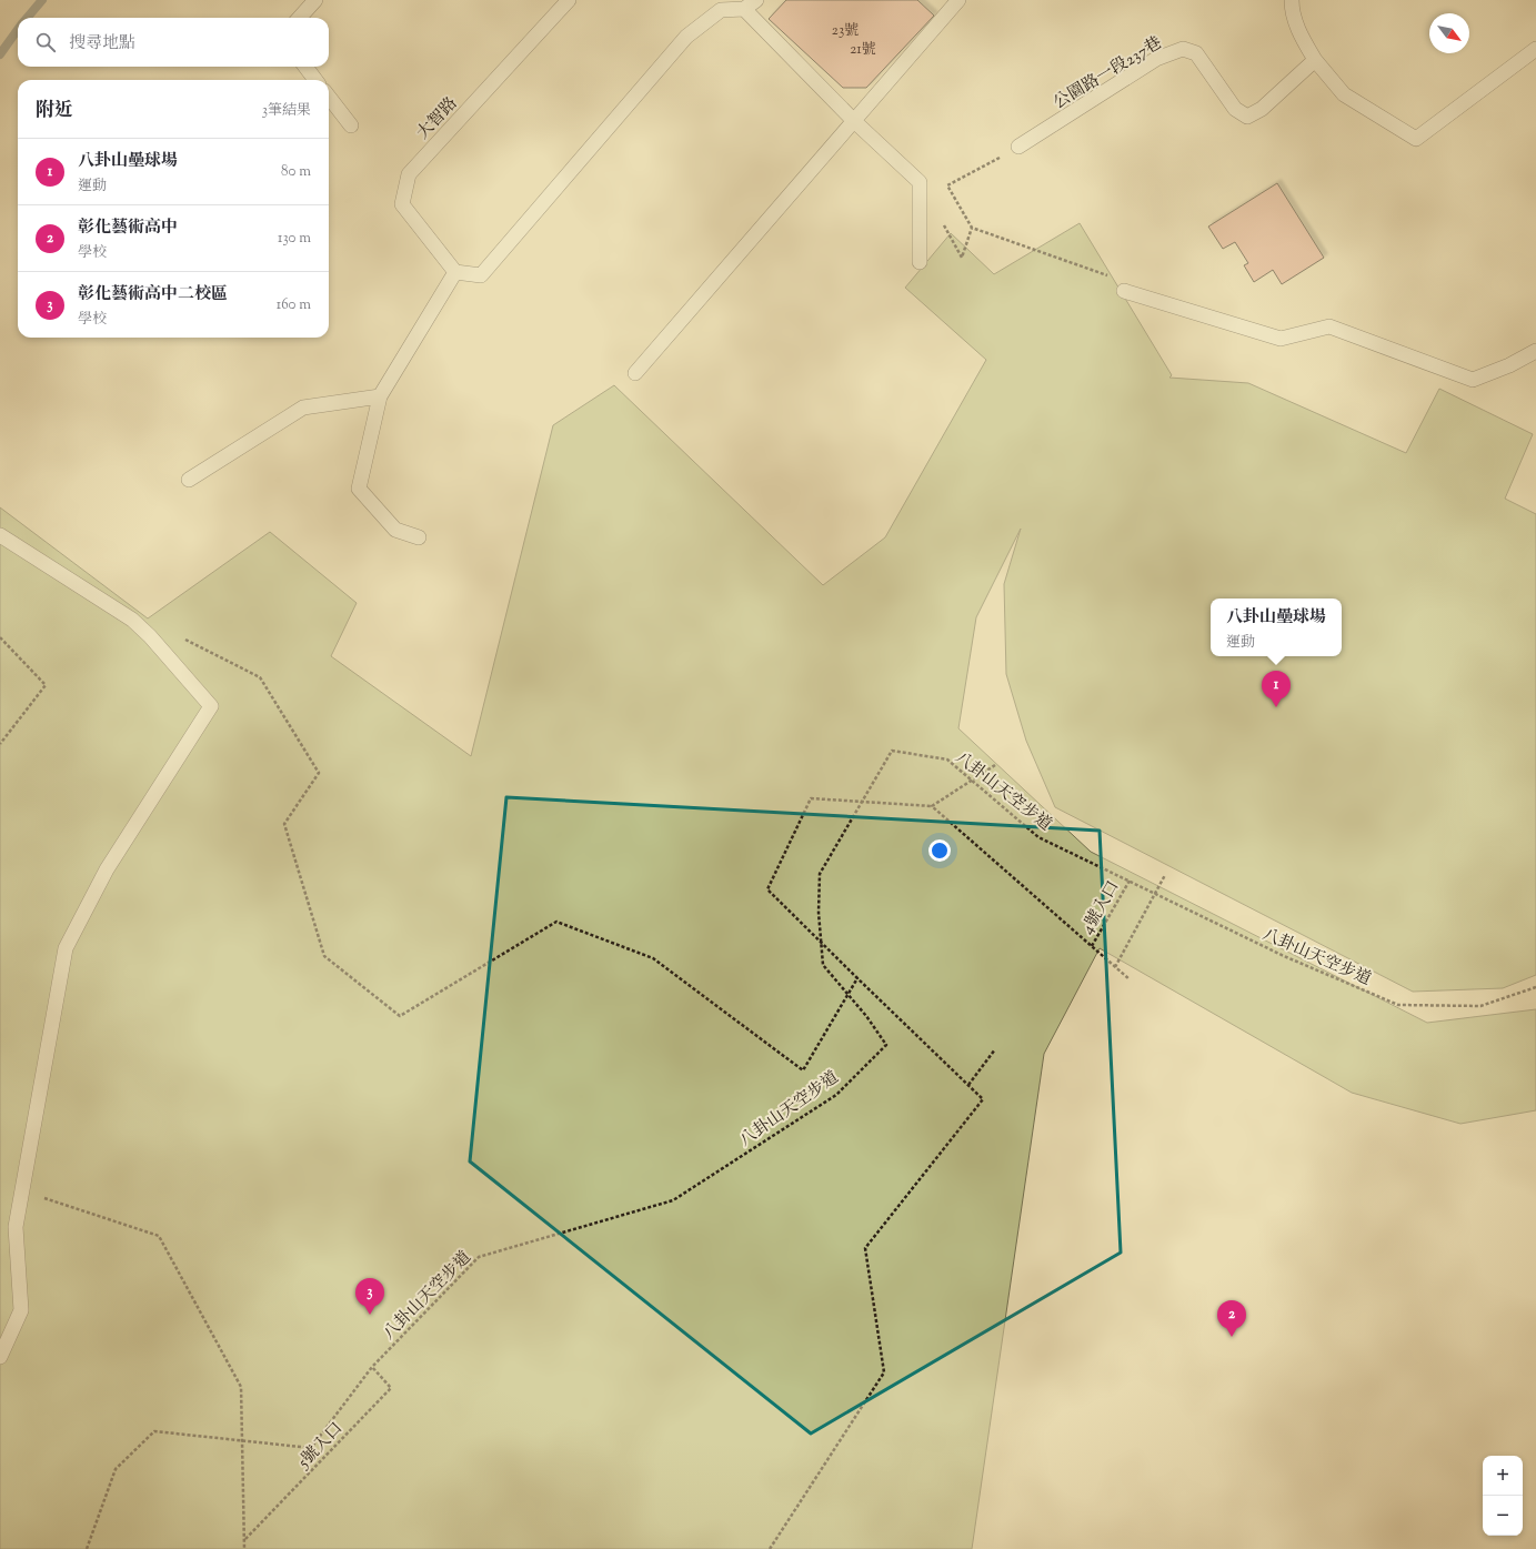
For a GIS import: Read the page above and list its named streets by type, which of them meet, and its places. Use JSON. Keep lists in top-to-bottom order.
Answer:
{
  "streets": {
    "lane": ["公園路一段237巷", "大智路"],
    "path": ["八卦山天空步道", "4號入口", "5號入口"]
  },
  "crossings": [
    ["八卦山天空步道", "4號入口"],
    ["八卦山天空步道", "5號入口"]
  ],
  "house_numbers": ["23號", "21號"],
  "north": "bottom right",
  "page": {
    "search": "搜尋地點",
    "heading": ["附近", "3筆結果"],
    "list": [
      {
        "mark": "1",
        "name": "八卦山壘球場",
        "note": "運動",
        "value": "80 m"
      },
      {
        "mark": "2",
        "name": "彰化藝術高中",
        "note": "學校",
        "value": "130 m"
      },
      {
        "mark": "3",
        "name": "彰化藝術高中二校區",
        "note": "學校",
        "value": "160 m"
      }
    ],
    "popup": ["八卦山壘球場", "運動"],
    "pins": ["1", "3", "2"],
    "map_buttons": ["+", "−"]
  }
}
